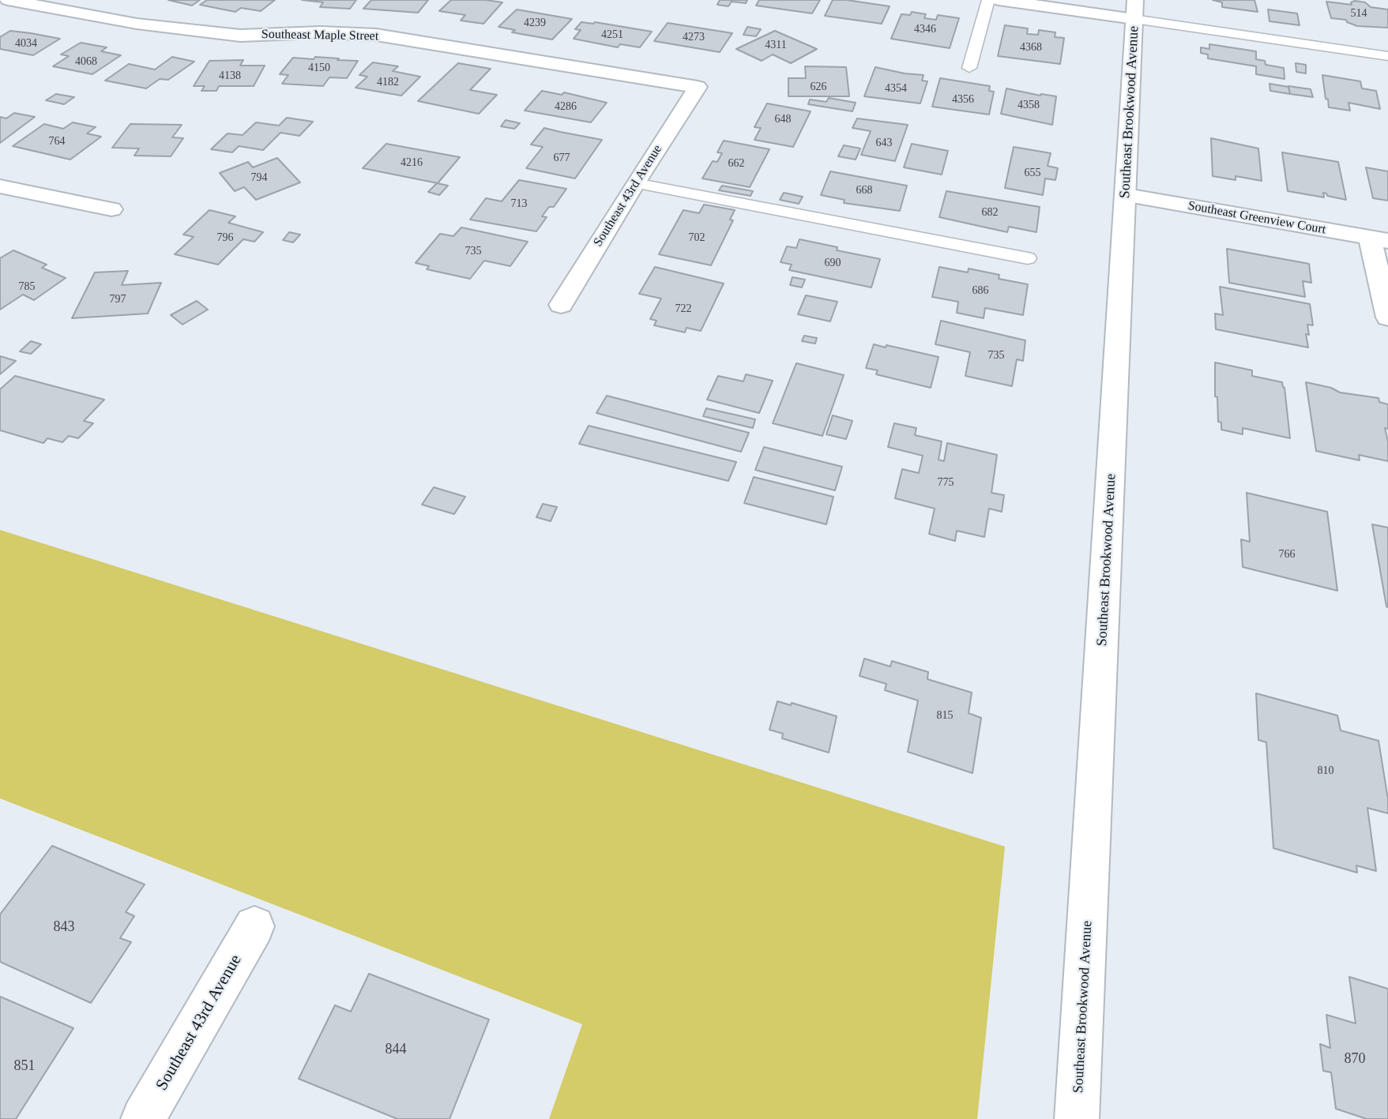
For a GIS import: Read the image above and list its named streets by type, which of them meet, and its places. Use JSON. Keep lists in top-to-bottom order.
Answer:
{
  "streets": {
    "street": [
      "Southeast Maple Street",
      "Southeast Brookwood Avenue",
      "Southeast 43rd Avenue",
      "Southeast Greenview Court"
    ]
  },
  "crossings": [
    ["Southeast Maple Street", "Southeast 43rd Avenue"],
    ["Southeast Brookwood Avenue", "Southeast Greenview Court"]
  ],
  "house_numbers": [
    "514",
    "4239",
    "4346",
    "4251",
    "4273",
    "4034",
    "4311",
    "4368",
    "4068",
    "4150",
    "4138",
    "4182",
    "626",
    "4354",
    "4356",
    "4358",
    "4286",
    "648",
    "764",
    "643",
    "677",
    "4216",
    "662",
    "655",
    "794",
    "668",
    "713",
    "682",
    "796",
    "702",
    "735",
    "690",
    "785",
    "686",
    "797",
    "722",
    "735",
    "775",
    "766",
    "815",
    "810",
    "843",
    "844",
    "870",
    "851"
  ]
}
